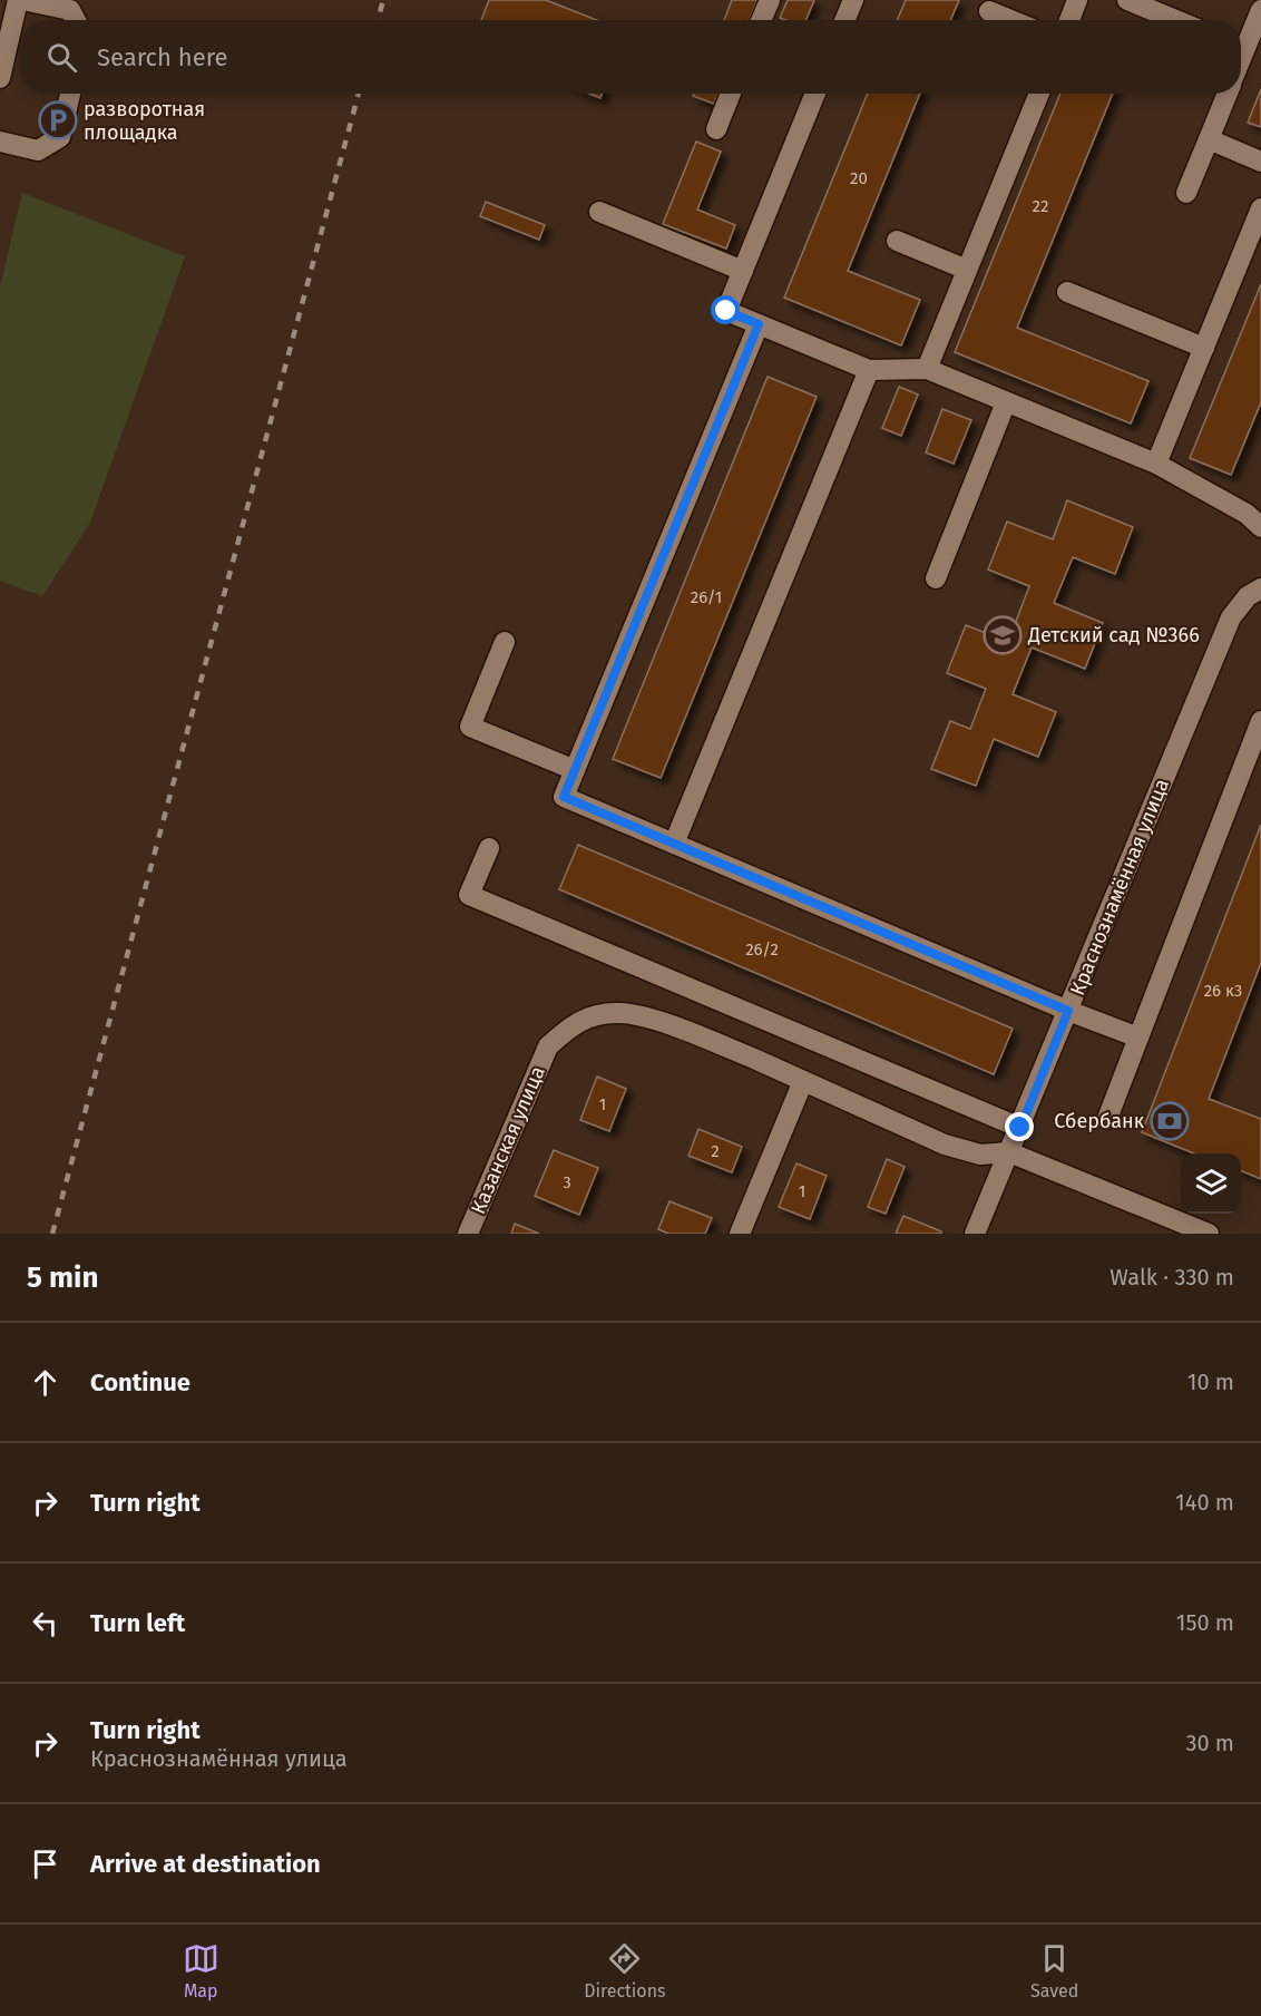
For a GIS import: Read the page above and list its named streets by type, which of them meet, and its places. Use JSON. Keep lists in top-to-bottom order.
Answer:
{
  "streets": {
    "street": ["Краснознамённая улица", "Казанская улица"]
  },
  "places": {
    "parking": ["разворотная площадка"],
    "school or university": ["Детский сад №366"],
    "bank": ["Сбербанк"]
  },
  "house_numbers": [
    "20",
    "22",
    "26/1",
    "26/2",
    "26 к3",
    "1",
    "2",
    "3",
    "1"
  ],
  "page": {
    "search": "Search here",
    "heading": ["5 min", "Walk · 330 m"],
    "list": [
      ["Continue", "10 m"],
      ["Turn right", "140 m"],
      ["Turn left", "150 m"],
      ["Turn right", "Краснознамённая улица", "30 m"],
      "Arrive at destination"
    ],
    "nav": ["Map", "Directions", "Saved"]
  }
}
